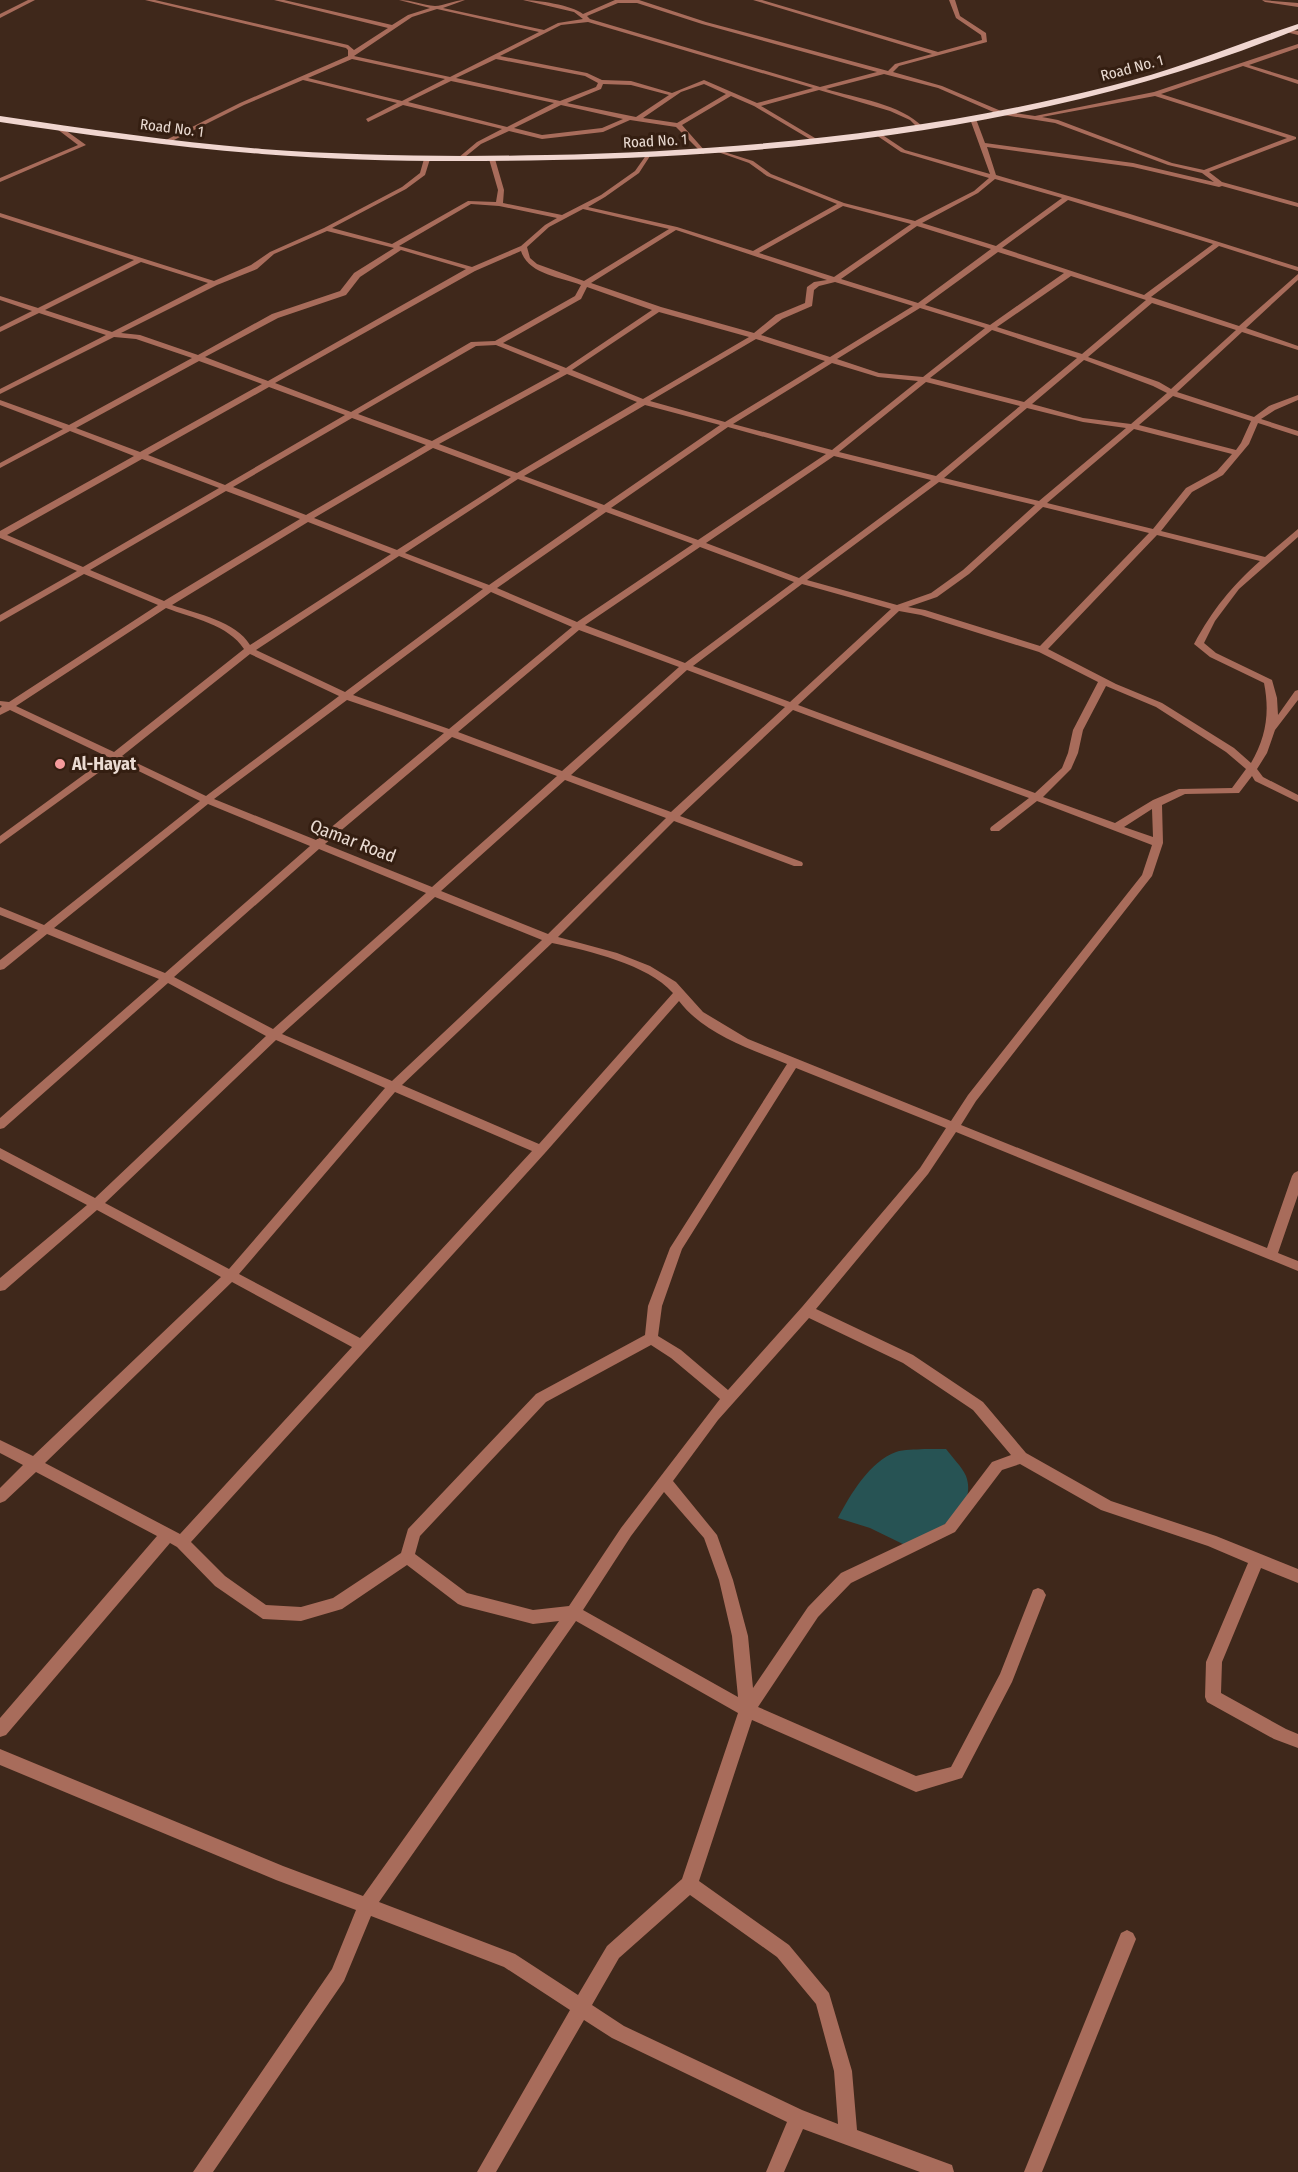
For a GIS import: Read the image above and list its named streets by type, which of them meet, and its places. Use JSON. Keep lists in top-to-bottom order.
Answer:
{
  "streets": {
    "highway": ["Road No. 1"],
    "street": ["Qamar Road"]
  },
  "places": ["Al-Hayat"]
}
